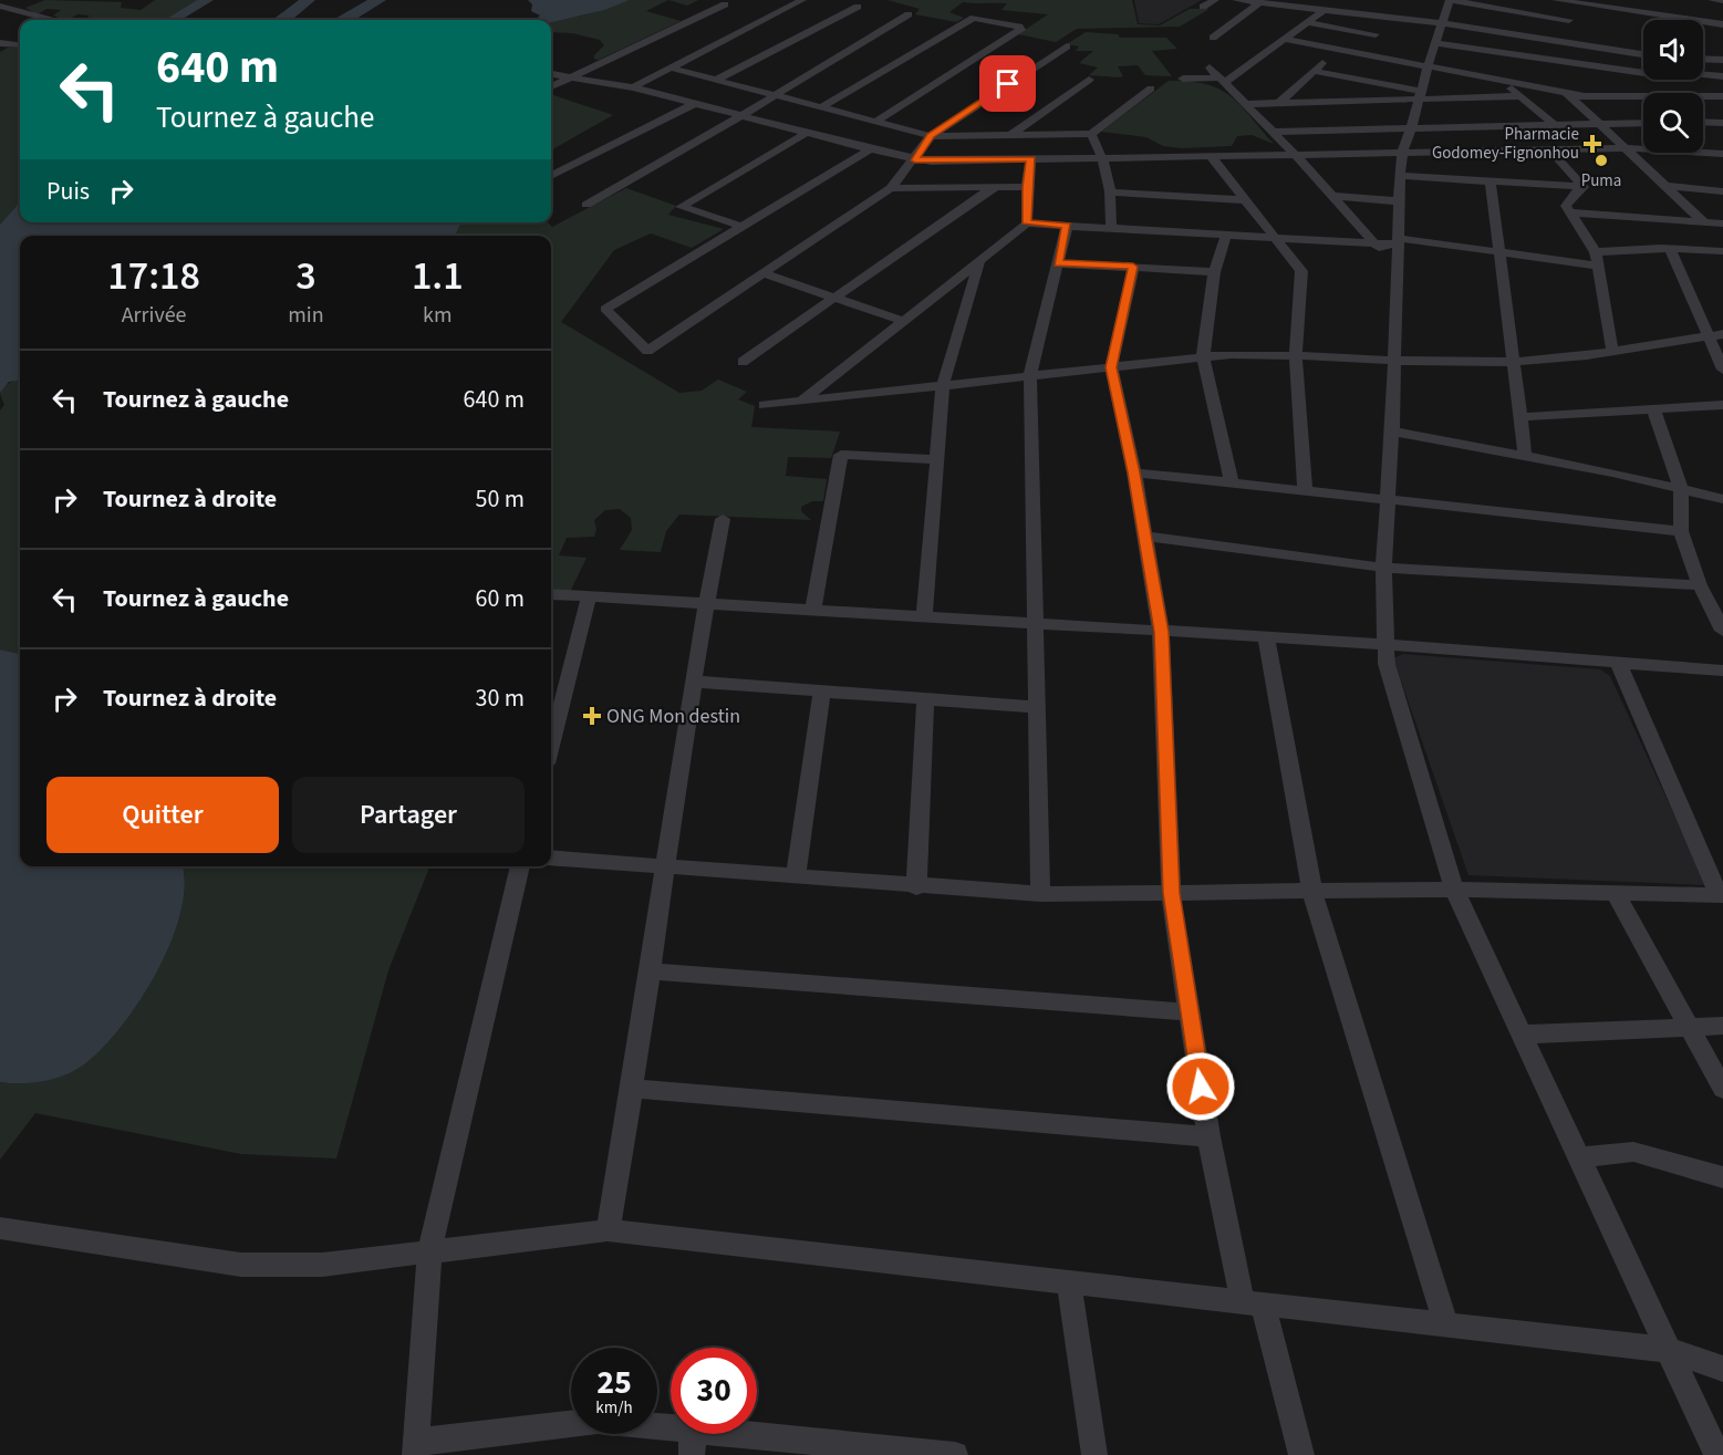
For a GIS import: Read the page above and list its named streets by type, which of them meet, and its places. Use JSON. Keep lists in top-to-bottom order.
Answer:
{
  "places": {
    "health": ["Pharmacie Godomey-Fignonhou", "ONG Mon destin"],
    "other": ["Puma"]
  },
  "page": {
    "turn": ["640 m", "Tournez à gauche"],
    "then": "Puis",
    "eta": [
      "17:18",
      "Arrivée",
      "3",
      "min",
      "1.1",
      "km"
    ],
    "list": [
      {
        "name": "Tournez à gauche",
        "value": "640 m"
      },
      {
        "name": "Tournez à droite",
        "value": "50 m"
      },
      {
        "name": "Tournez à gauche",
        "value": "60 m"
      },
      {
        "name": "Tournez à droite",
        "value": "30 m"
      }
    ],
    "buttons": ["Quitter", "Partager"],
    "speed": "25 km/h",
    "limit": "30"
  }
}
